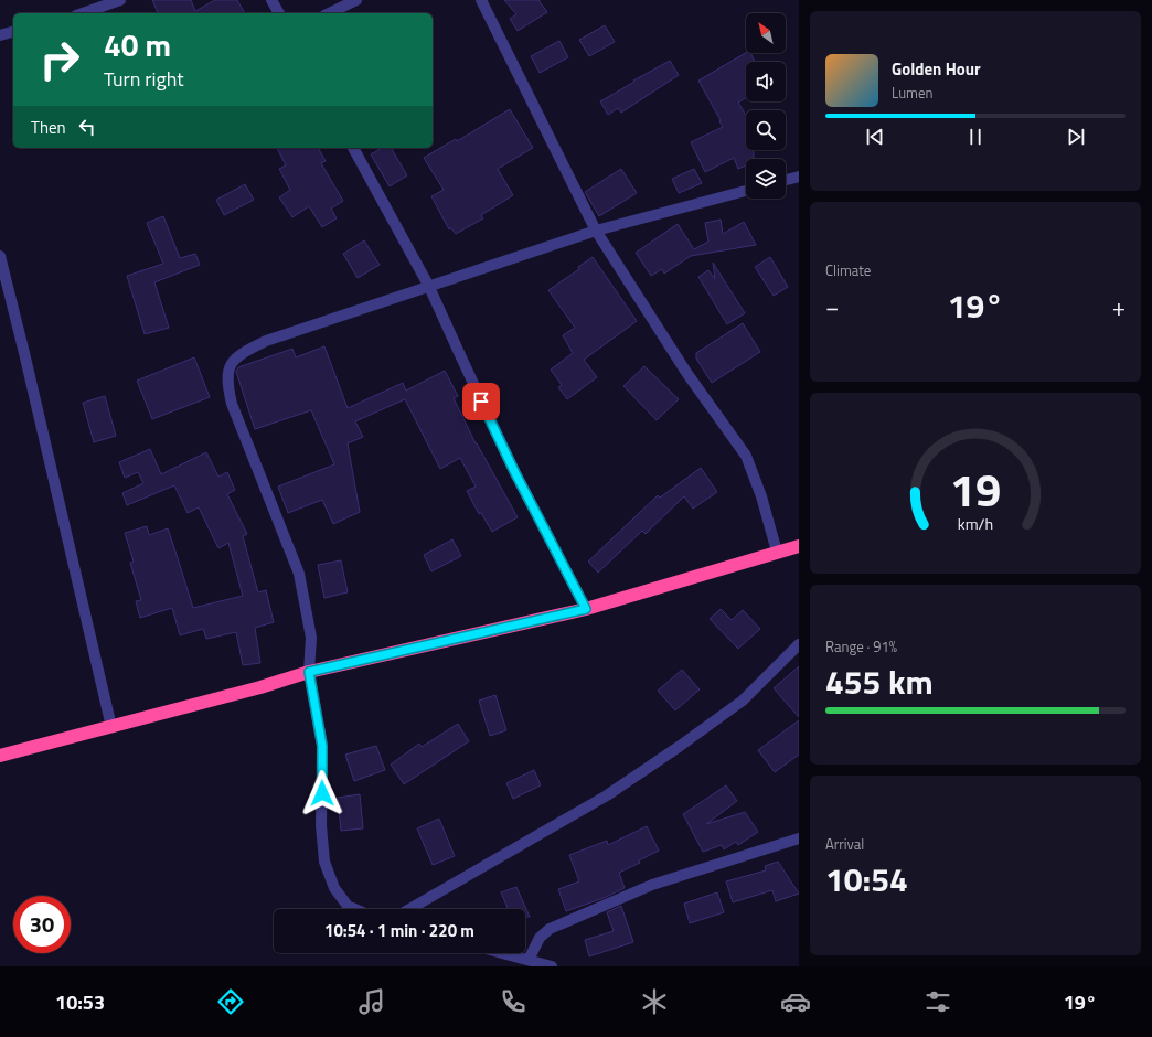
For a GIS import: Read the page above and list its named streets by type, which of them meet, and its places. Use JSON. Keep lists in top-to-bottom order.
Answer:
{
  "north": "top left",
  "page": {
    "turn": ["40 m", "Turn right"],
    "song": ["Golden Hour", "Lumen"],
    "then": "Then",
    "tile": [
      "Climate",
      ["Range · 91%", "455 km"],
      ["Arrival", "10:54"]
    ],
    "heat": ["−", "19°", "+"],
    "limit": "30",
    "trip": "10:54 · 1 min · 220 m",
    "tabs": ["10:53", "19°"],
    "gauge": ["19", "km/h"]
  }
}
